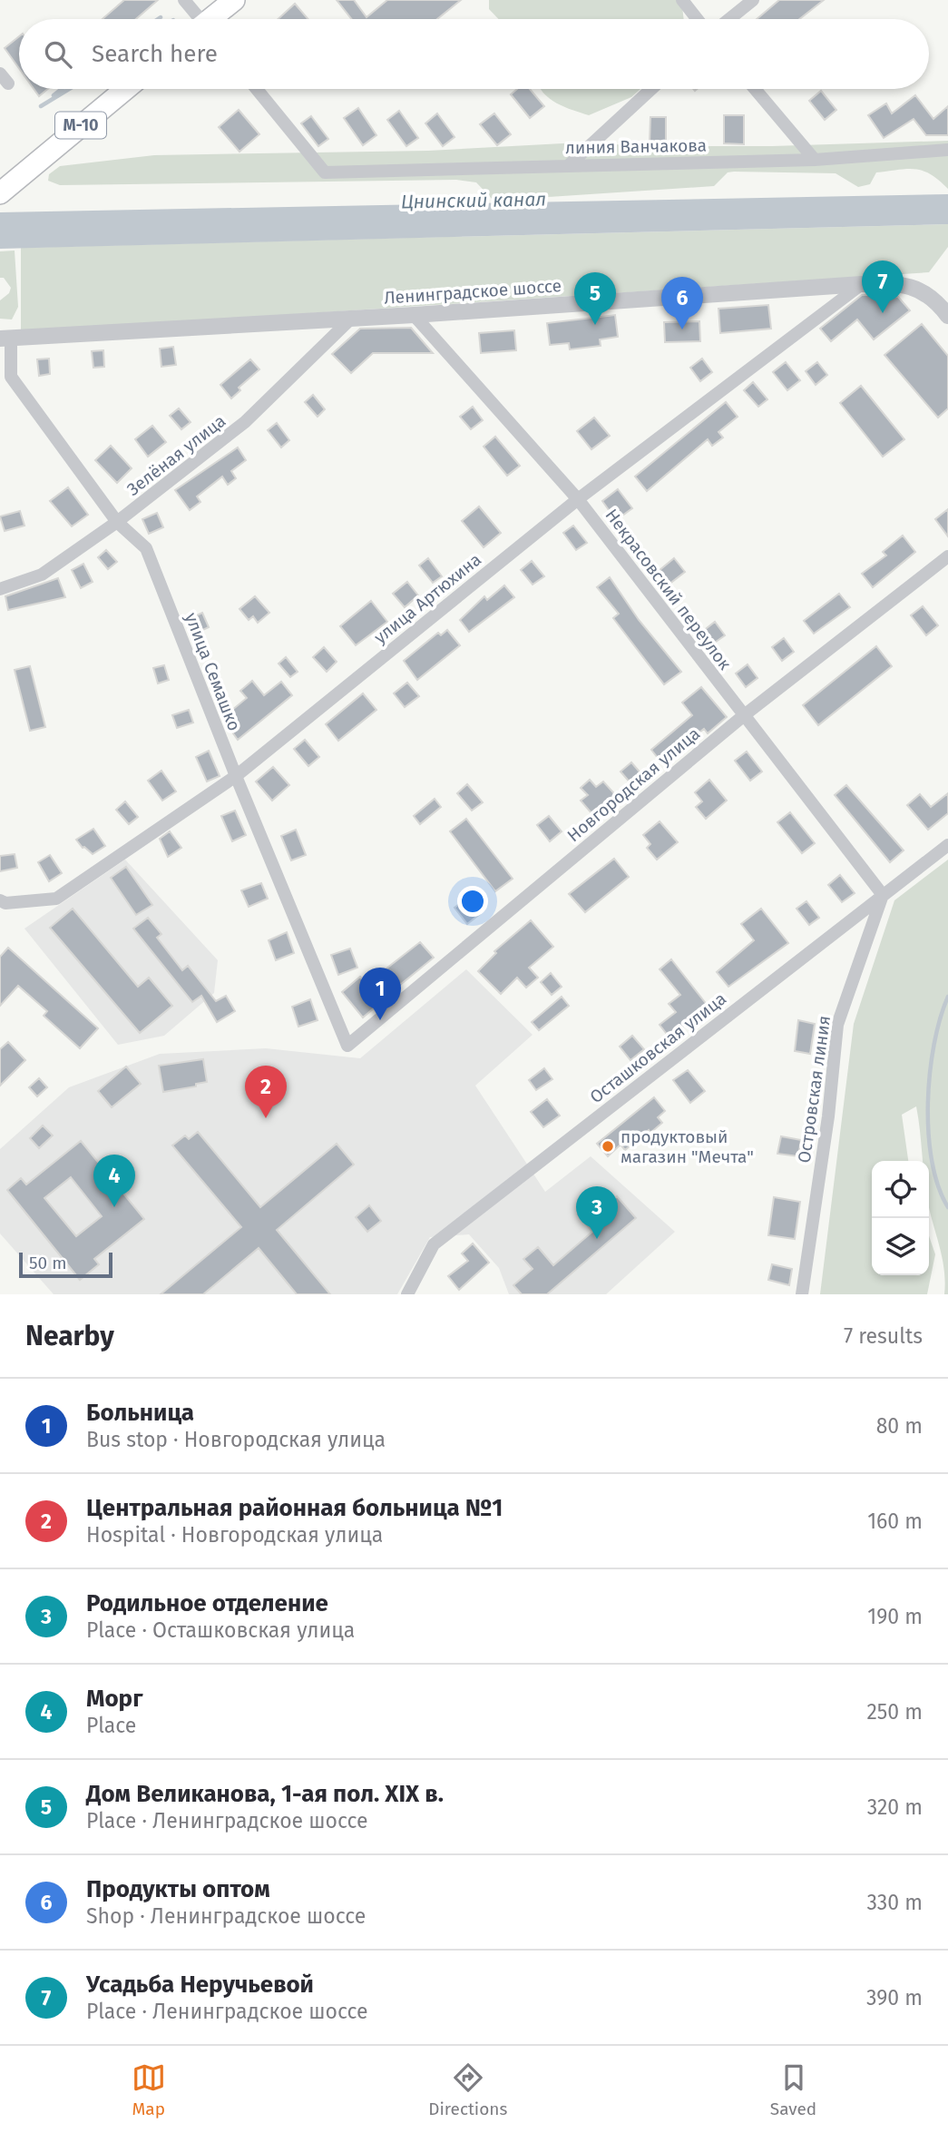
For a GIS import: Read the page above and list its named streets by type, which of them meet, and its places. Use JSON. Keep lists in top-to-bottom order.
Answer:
{
  "streets": {
    "highway": ["М-10"],
    "street": [
      "линия Ванчакова",
      "Ленинградское шоссе",
      "Зелёная улица",
      "Некрасовский переулок",
      "улица Артюхина",
      "улица Семашко",
      "Новгородская улица",
      "Осташковская улица",
      "Островская линия"
    ]
  },
  "crossings": [
    ["Ленинградское шоссе", "Зелёная улица"],
    ["Ленинградское шоссе", "Некрасовский переулок"],
    ["Ленинградское шоссе", "улица Артюхина"],
    ["Ленинградское шоссе", "улица Семашко"],
    ["Зелёная улица", "улица Семашко"],
    ["Некрасовский переулок", "улица Артюхина"],
    ["Некрасовский переулок", "Новгородская улица"],
    ["Некрасовский переулок", "Осташковская улица"],
    ["Некрасовский переулок", "Островская линия"],
    ["улица Артюхина", "улица Семашко"],
    ["улица Семашко", "Новгородская улица"],
    ["Осташковская улица", "Островская линия"]
  ],
  "water": ["Цнинский канал"],
  "places": ["продуктовый магазин \"Мечта\""],
  "scale_bar": "50 m",
  "page": {
    "search": "Search here",
    "pins": [
      "7",
      "5",
      "6",
      "1",
      "2",
      "4",
      "3"
    ],
    "scale": "50 m",
    "heading": ["Nearby", "7 results"],
    "list": [
      {
        "mark": "1",
        "name": "Больница",
        "note": "Bus stop · Новгородская улица",
        "value": "80 m"
      },
      {
        "mark": "2",
        "name": "Центральная районная больница №1",
        "note": "Hospital · Новгородская улица",
        "value": "160 m"
      },
      {
        "mark": "3",
        "name": "Родильное отделение",
        "note": "Place · Осташковская улица",
        "value": "190 m"
      },
      {
        "mark": "4",
        "name": "Морг",
        "note": "Place",
        "value": "250 m"
      },
      {
        "mark": "5",
        "name": "Дом Великанова, 1-ая пол. XIX в.",
        "note": "Place · Ленинградское шоссе",
        "value": "320 m"
      },
      {
        "mark": "6",
        "name": "Продукты оптом",
        "note": "Shop · Ленинградское шоссе",
        "value": "330 m"
      },
      {
        "mark": "7",
        "name": "Усадьба Неручьевой",
        "note": "Place · Ленинградское шоссе",
        "value": "390 m"
      }
    ],
    "nav": ["Map", "Directions", "Saved"]
  }
}
